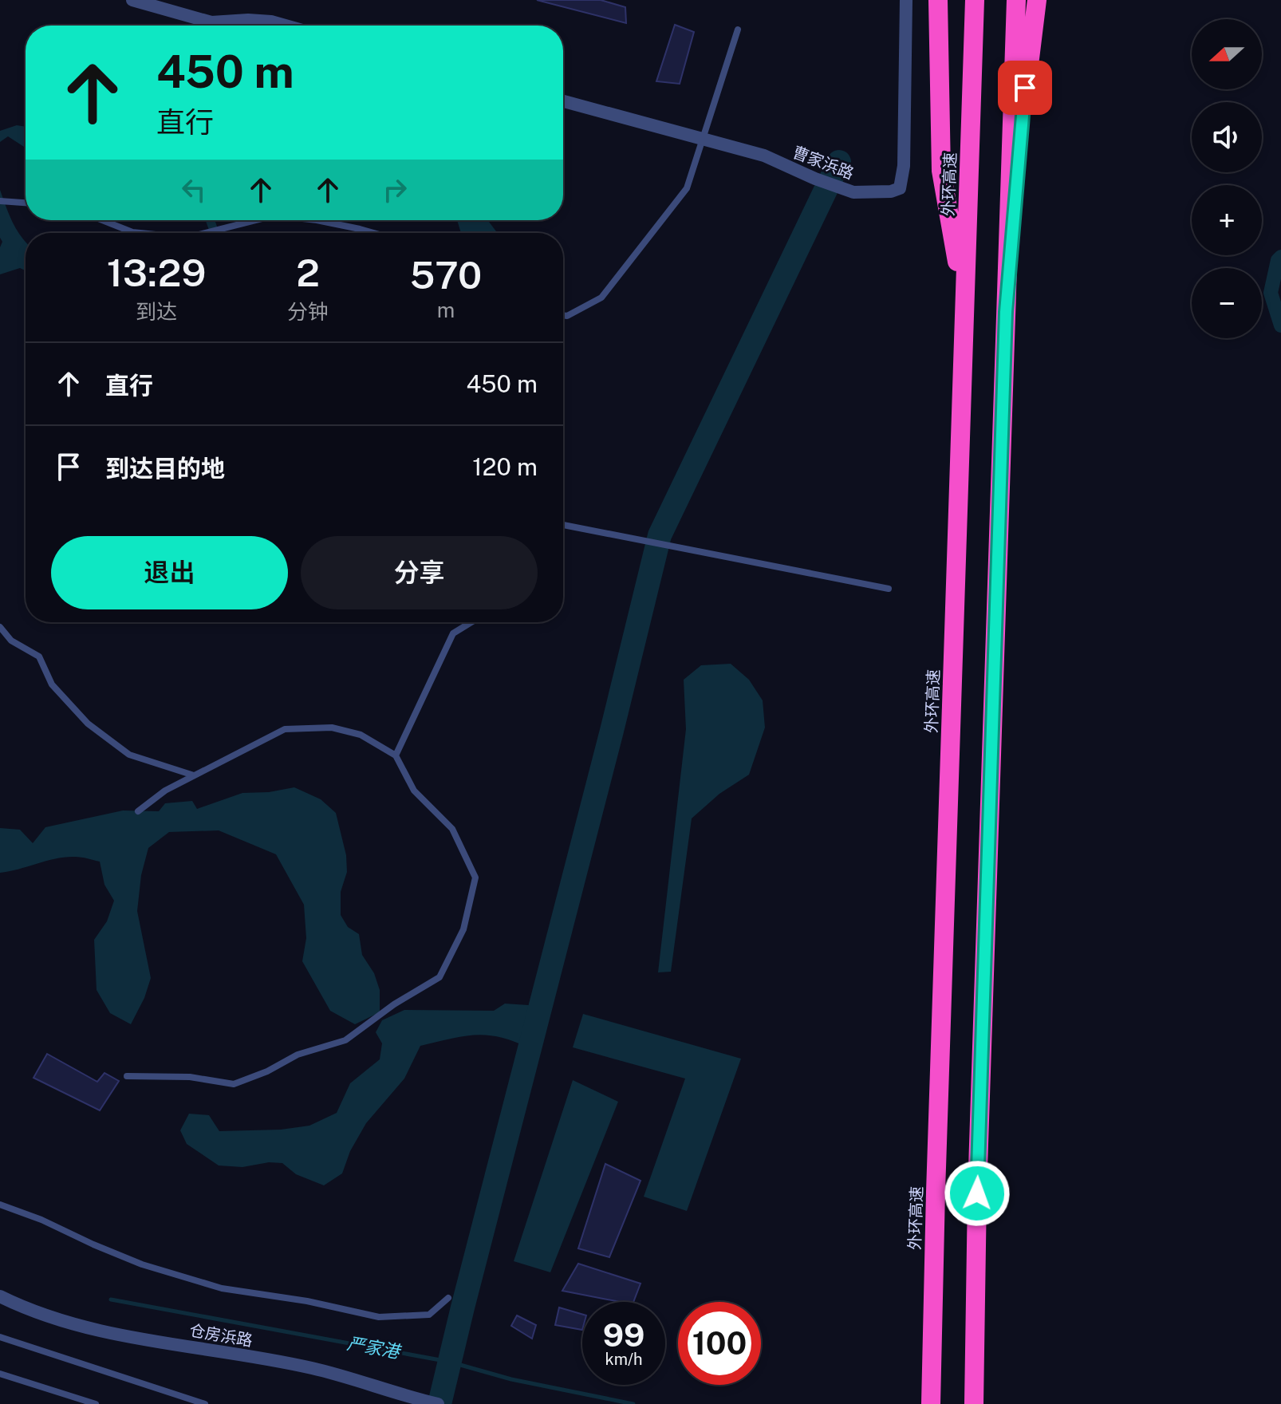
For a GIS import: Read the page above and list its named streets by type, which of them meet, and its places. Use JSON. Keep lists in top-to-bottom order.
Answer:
{
  "streets": {
    "highway": ["外环高速"],
    "street": ["曹家浜路", "仓房浜路"]
  },
  "water": ["严家港"],
  "north": "left",
  "page": {
    "map_buttons": ["+", "−"],
    "turn": ["450 m", "直行"],
    "eta": [
      "13:29",
      "到达",
      "2",
      "分钟",
      "570",
      "m"
    ],
    "list": [
      {
        "name": "直行",
        "value": "450 m"
      },
      {
        "name": "到达目的地",
        "value": "120 m"
      }
    ],
    "buttons": ["退出", "分享"],
    "speed": "99 km/h",
    "limit": "100"
  }
}
